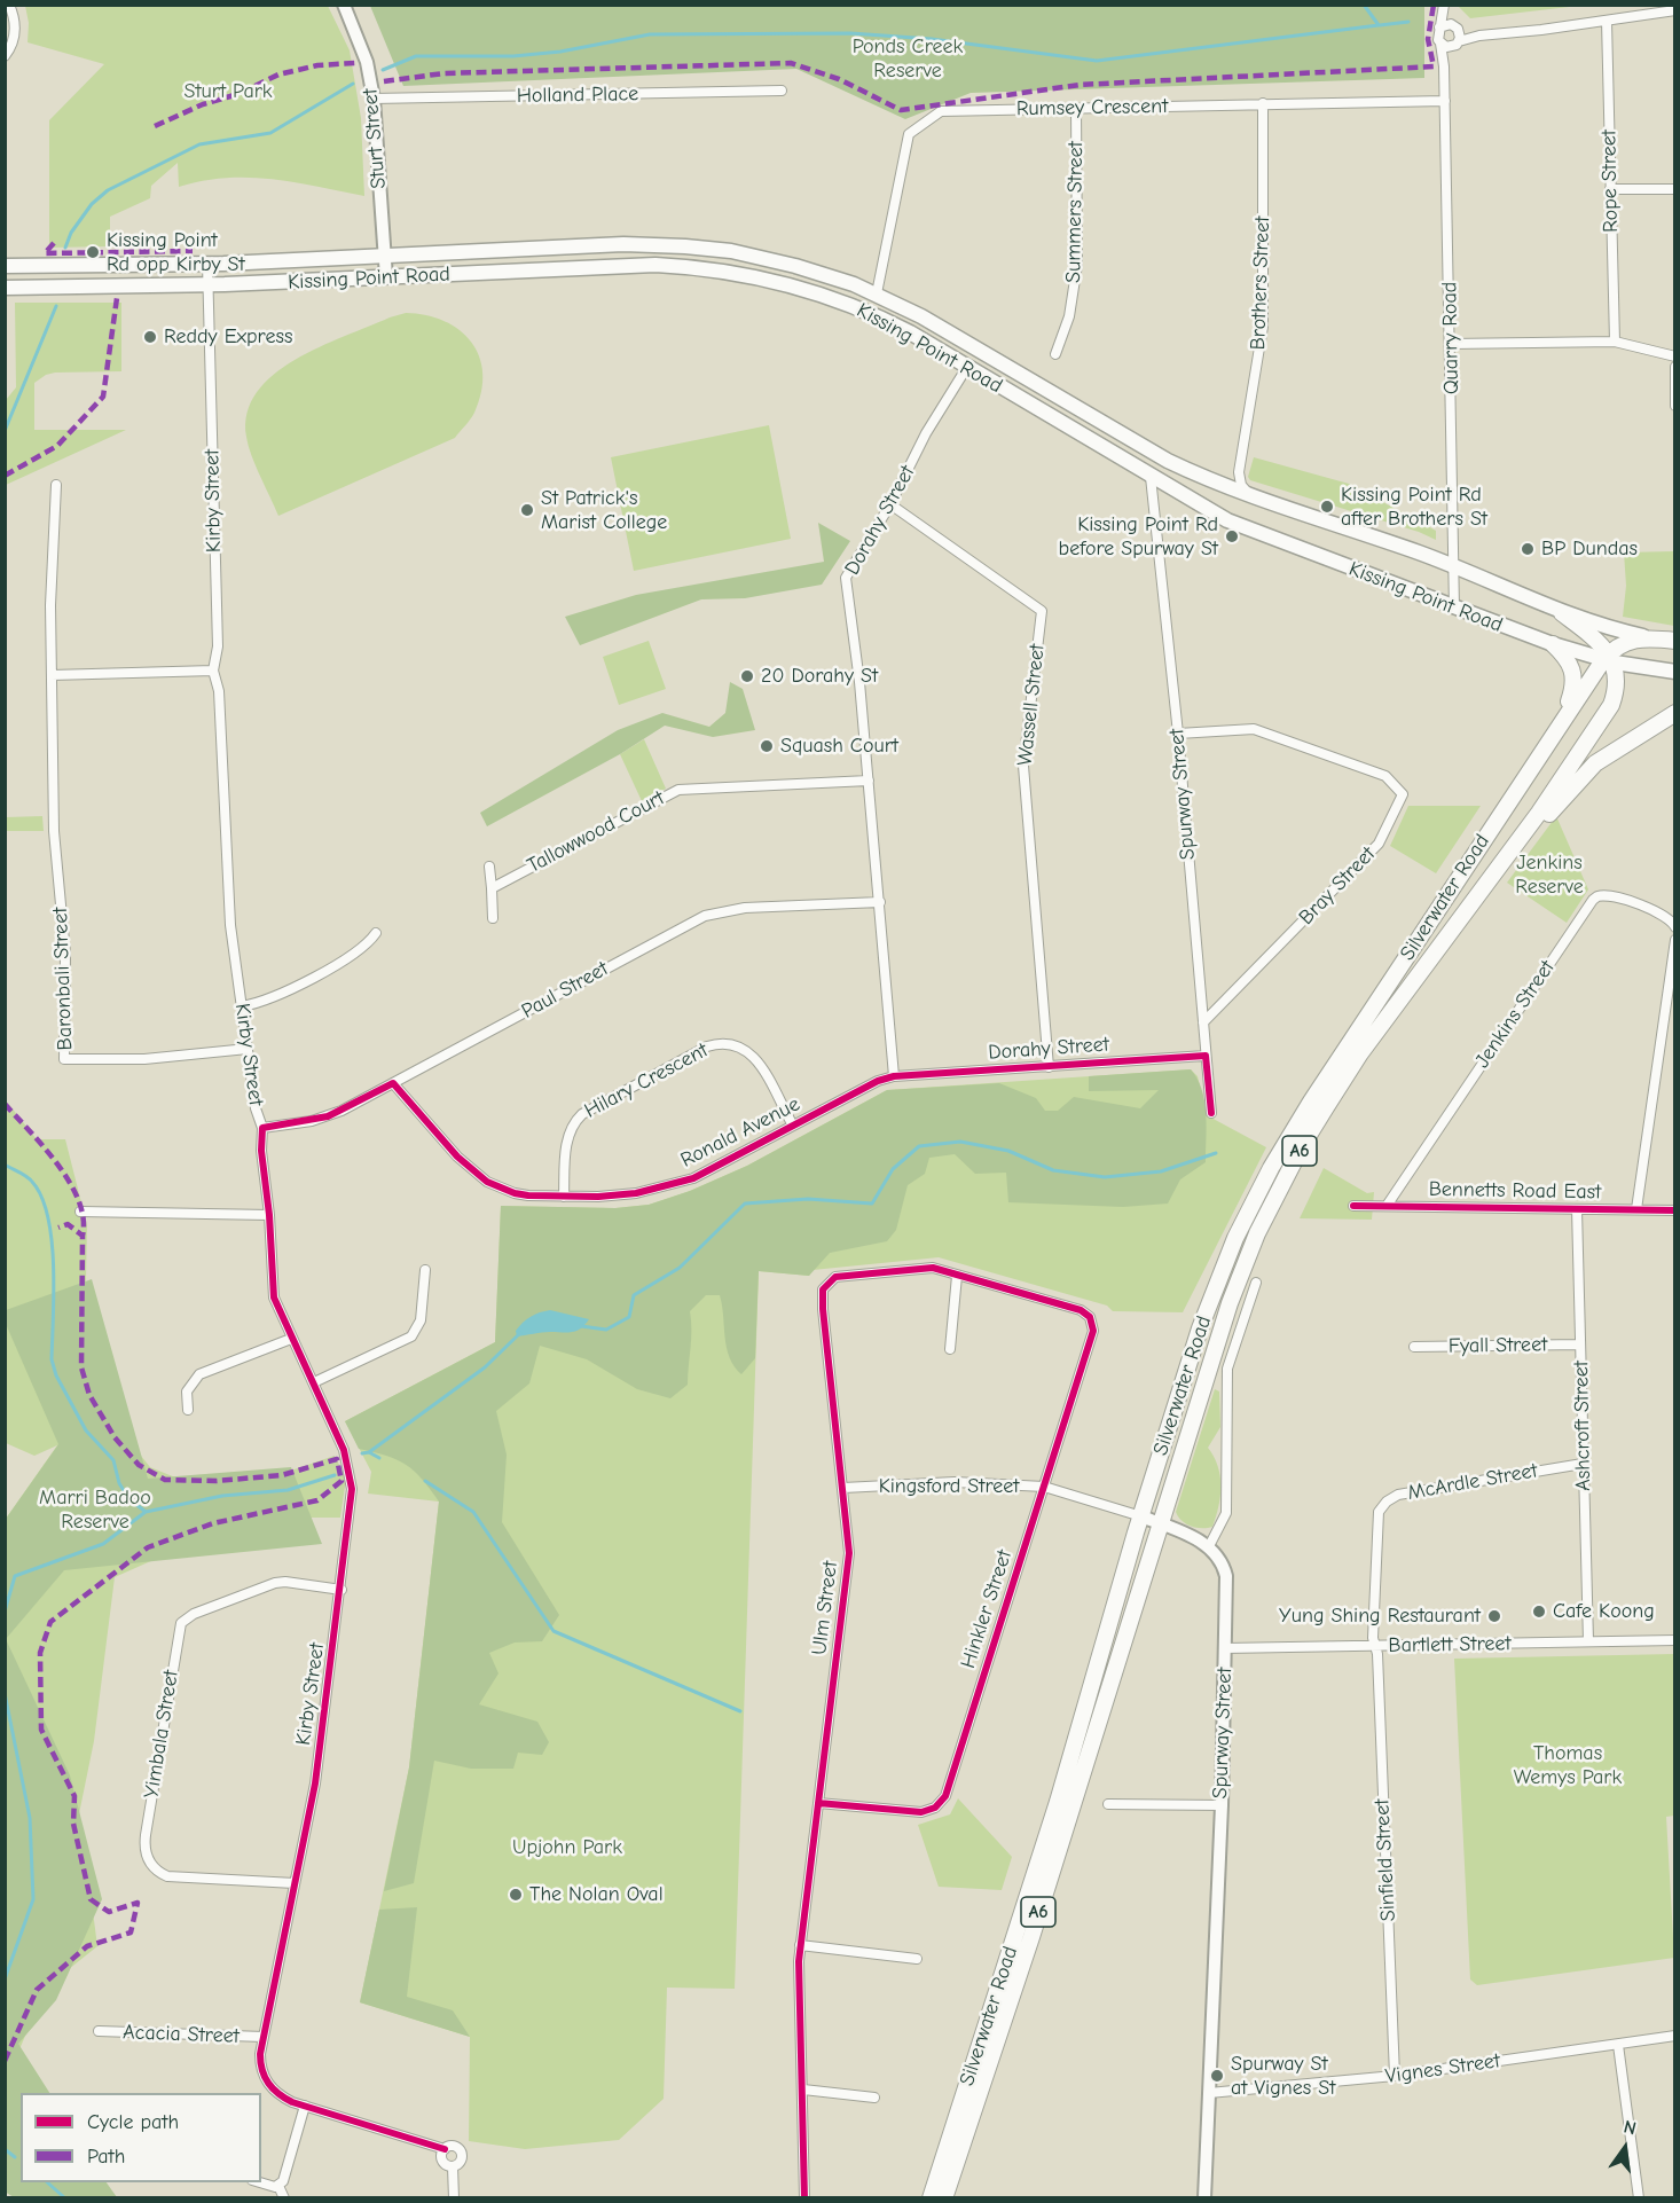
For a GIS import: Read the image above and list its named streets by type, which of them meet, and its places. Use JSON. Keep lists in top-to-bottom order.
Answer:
{
  "streets": {
    "highway": ["Kissing Point Road", "Silverwater Road", "A6"],
    "street": [
      "Holland Place",
      "Rumsey Crescent",
      "Sturt Street",
      "Rope Street",
      "Summers Street",
      "Brothers Street",
      "Quarry Road",
      "Kirby Street",
      "Dorahy Street",
      "Wassell Street",
      "Spurway Street",
      "Tallowwood Court",
      "Bray Street",
      "Baronbali Street",
      "Paul Street",
      "Jenkins Street",
      "Hilary Crescent",
      "Ronald Avenue",
      "Bennetts Road East",
      "Fyall Street",
      "Ashcroft Street",
      "McArdle Street",
      "Kingsford Street",
      "Ulm Street",
      "Hinkler Street",
      "Bartlett Street",
      "Yimbala Street",
      "Sinfield Street",
      "Acacia Street",
      "Vignes Street"
    ]
  },
  "crossings": [
    ["Holland Place", "Sturt Street"],
    ["Rumsey Crescent", "Summers Street"],
    ["Rumsey Crescent", "Kissing Point Road"],
    ["Rumsey Crescent", "Brothers Street"],
    ["Rumsey Crescent", "Quarry Road"],
    ["Sturt Street", "Kissing Point Road"],
    ["Kissing Point Road", "Brothers Street"],
    ["Kissing Point Road", "Quarry Road"],
    ["Kissing Point Road", "Kirby Street"],
    ["Kissing Point Road", "Dorahy Street"],
    ["Kissing Point Road", "Spurway Street"],
    ["Kissing Point Road", "Silverwater Road"],
    ["Kirby Street", "Baronbali Street"],
    ["Kirby Street", "Paul Street"],
    ["Kirby Street", "Yimbala Street"],
    ["Kirby Street", "Acacia Street"],
    ["Dorahy Street", "Wassell Street"],
    ["Dorahy Street", "Spurway Street"],
    ["Dorahy Street", "Tallowwood Court"],
    ["Dorahy Street", "Paul Street"],
    ["Dorahy Street", "Ronald Avenue"],
    ["Spurway Street", "Bray Street"],
    ["Spurway Street", "Kingsford Street"],
    ["Spurway Street", "Bartlett Street"],
    ["Spurway Street", "Vignes Street"],
    ["Silverwater Road", "Kingsford Street"],
    ["Paul Street", "Ronald Avenue"],
    ["Jenkins Street", "Bennetts Road East"],
    ["Hilary Crescent", "Ronald Avenue"],
    ["Bennetts Road East", "Ashcroft Street"],
    ["Fyall Street", "Ashcroft Street"],
    ["Ashcroft Street", "McArdle Street"],
    ["Ashcroft Street", "Bartlett Street"],
    ["McArdle Street", "Bartlett Street"],
    ["McArdle Street", "Sinfield Street"],
    ["Kingsford Street", "Ulm Street"],
    ["Kingsford Street", "Hinkler Street"],
    ["Ulm Street", "Hinkler Street"],
    ["Bartlett Street", "Sinfield Street"],
    ["Sinfield Street", "Vignes Street"]
  ],
  "parks": [
    "Ponds Creek Reserve",
    "Sturt Park",
    "Jenkins Reserve",
    "Marri Badoo Reserve",
    "Thomas Wemys Park",
    "Upjohn Park"
  ],
  "places": [
    "Kissing Point Rd opp Kirby St",
    "Reddy Express",
    "Kissing Point Rd after Brothers St",
    "St Patrick's Marist College",
    "Kissing Point Rd before Spurway St",
    "BP Dundas",
    "20 Dorahy St",
    "Squash Court",
    "Cafe Koong",
    "Yung Shing Restaurant",
    "The Nolan Oval",
    "Spurway St at Vignes St"
  ],
  "legend": ["Cycle path", "Path"],
  "north": "top"
}
